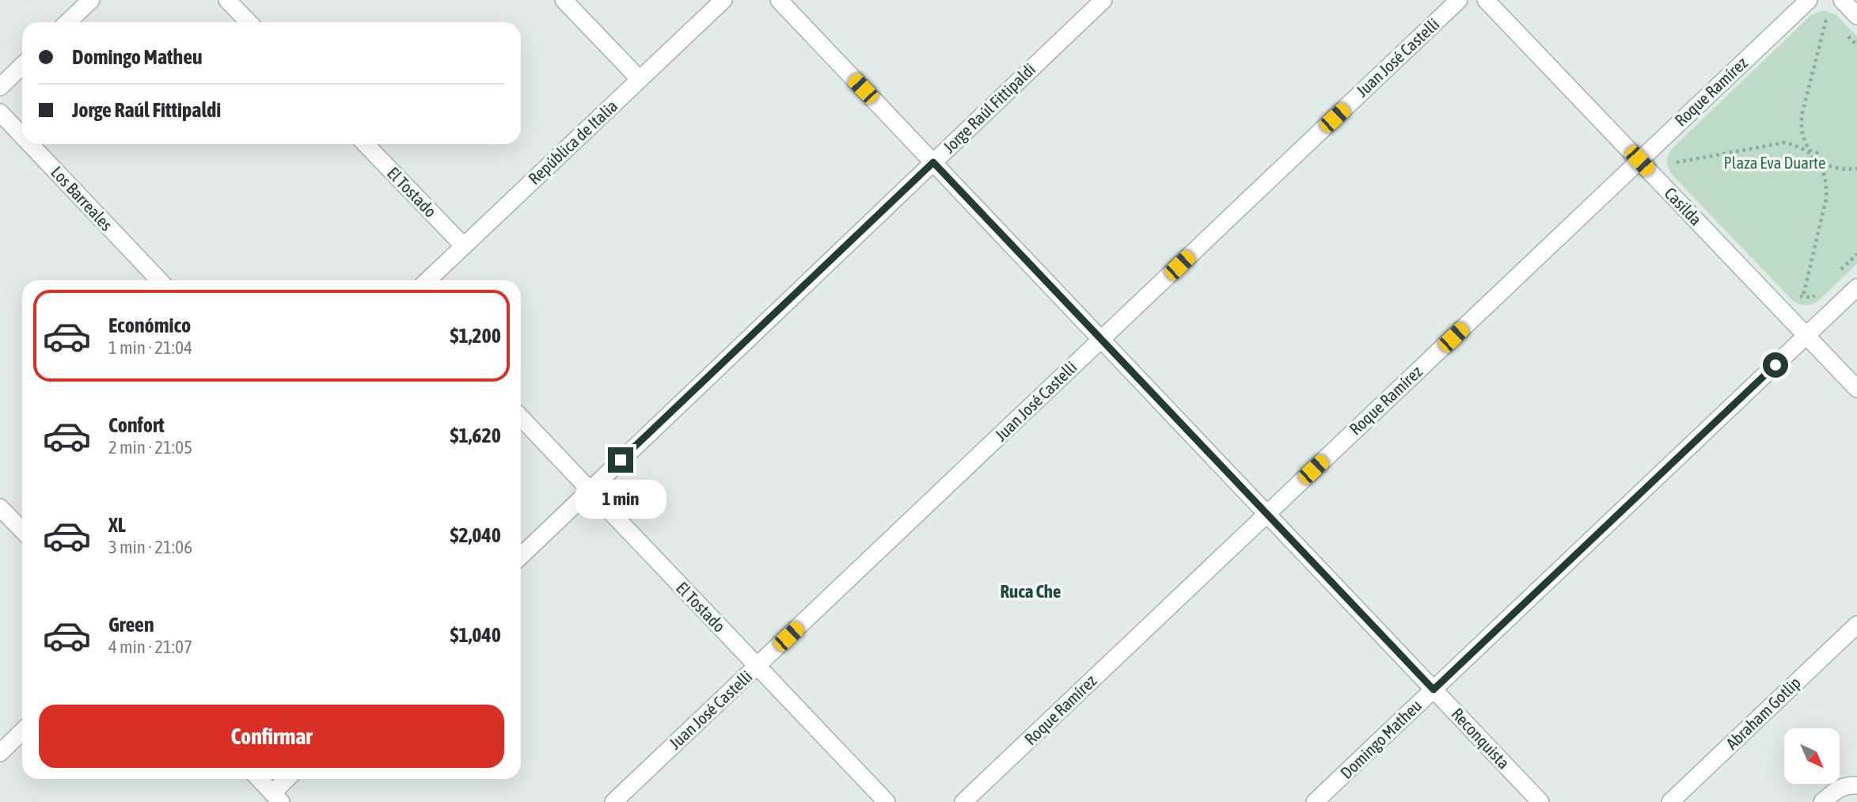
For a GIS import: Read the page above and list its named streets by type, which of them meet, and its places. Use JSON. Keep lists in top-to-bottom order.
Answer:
{
  "streets": {
    "street": [
      "Juan José Castelli",
      "Roque Ramírez",
      "Jorge Raúl Fittipaldi",
      "República de Italia",
      "El Tostado",
      "Los Barreales",
      "Casilda",
      "Abraham Gotlip",
      "Reconquista",
      "Domingo Matheu"
    ]
  },
  "crossings": [
    ["Juan José Castelli", "El Tostado"],
    ["Juan José Castelli", "Reconquista"],
    ["Roque Ramírez", "Casilda"],
    ["Roque Ramírez", "Reconquista"],
    ["Jorge Raúl Fittipaldi", "El Tostado"],
    ["Jorge Raúl Fittipaldi", "Reconquista"],
    ["República de Italia", "El Tostado"],
    ["Casilda", "Domingo Matheu"],
    ["Reconquista", "Domingo Matheu"]
  ],
  "districts": ["Ruca Che"],
  "parks": ["Plaza Eva Duarte"],
  "north": "bottom right",
  "page": {
    "banner": ["Domingo Matheu", "Jorge Raúl Fittipaldi"],
    "list": [
      {
        "name": "Económico",
        "note": "1 min · 21:04",
        "value": "$1,200"
      },
      {
        "name": "Confort",
        "note": "2 min · 21:05",
        "value": "$1,620"
      },
      {
        "name": "XL",
        "note": "3 min · 21:06",
        "value": "$2,040"
      },
      {
        "name": "Green",
        "note": "4 min · 21:07",
        "value": "$1,040"
      }
    ],
    "bubble": "1 min",
    "buttons": "Confirmar"
  }
}
